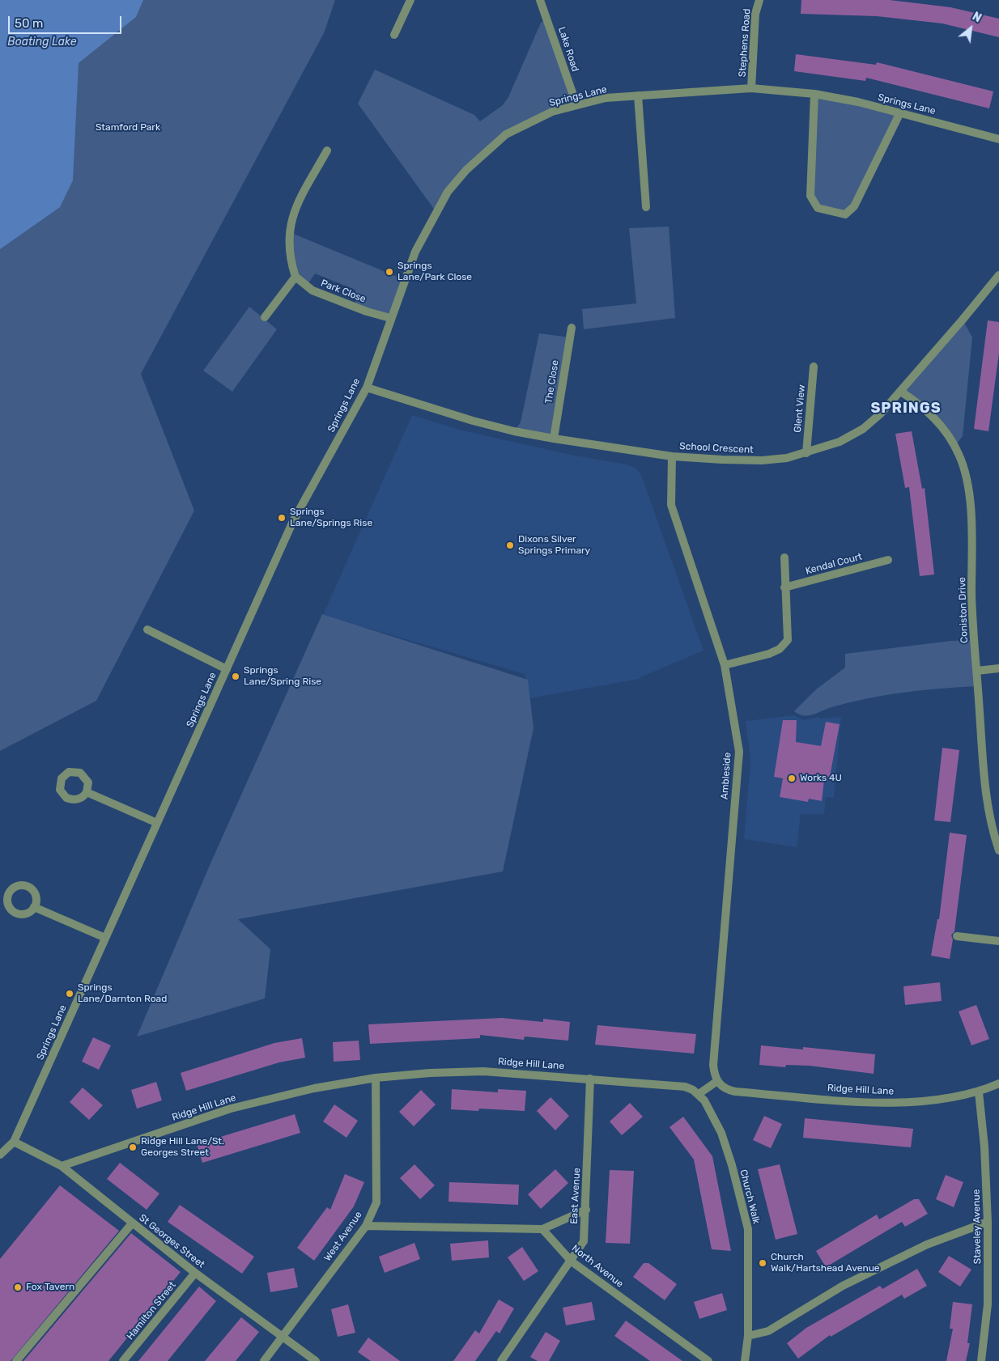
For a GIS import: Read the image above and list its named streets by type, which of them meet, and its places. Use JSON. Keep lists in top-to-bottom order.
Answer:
{
  "streets": {
    "street": [
      "Stephens Road",
      "Lake Road",
      "Springs Lane",
      "Park Close",
      "The Close",
      "Glent View",
      "School Crescent",
      "Kendal Court",
      "Coniston Drive",
      "Ambleside",
      "Ridge Hill Lane",
      "East Avenue",
      "Church Walk",
      "Staveley Avenue",
      "West Avenue",
      "St Georges Street",
      "North Avenue",
      "Hamilton Street"
    ]
  },
  "crossings": [
    ["Stephens Road", "Springs Lane"],
    ["Lake Road", "Springs Lane"],
    ["Springs Lane", "Park Close"],
    ["Springs Lane", "School Crescent"],
    ["Springs Lane", "St Georges Street"],
    ["The Close", "School Crescent"],
    ["Glent View", "School Crescent"],
    ["School Crescent", "Coniston Drive"],
    ["School Crescent", "Ambleside"],
    ["Ambleside", "Ridge Hill Lane"],
    ["Ridge Hill Lane", "East Avenue"],
    ["Ridge Hill Lane", "Church Walk"],
    ["Ridge Hill Lane", "Staveley Avenue"],
    ["Ridge Hill Lane", "West Avenue"],
    ["Ridge Hill Lane", "St Georges Street"],
    ["East Avenue", "North Avenue"],
    ["West Avenue", "St Georges Street"],
    ["St Georges Street", "Hamilton Street"]
  ],
  "districts": ["SPRINGS"],
  "water": ["Boating Lake"],
  "parks": ["Stamford Park"],
  "places": [
    "Springs Lane/Park Close",
    "Springs Lane/Springs Rise",
    "Dixons Silver Springs Primary",
    "Springs Lane/Spring Rise",
    "Works 4U",
    "Springs Lane/Darnton Road",
    "Ridge Hill Lane/St. Georges Street",
    "Church Walk/Hartshead Avenue",
    "Fox Tavern"
  ],
  "scale_bar": "50 m",
  "north": "top right"
}
